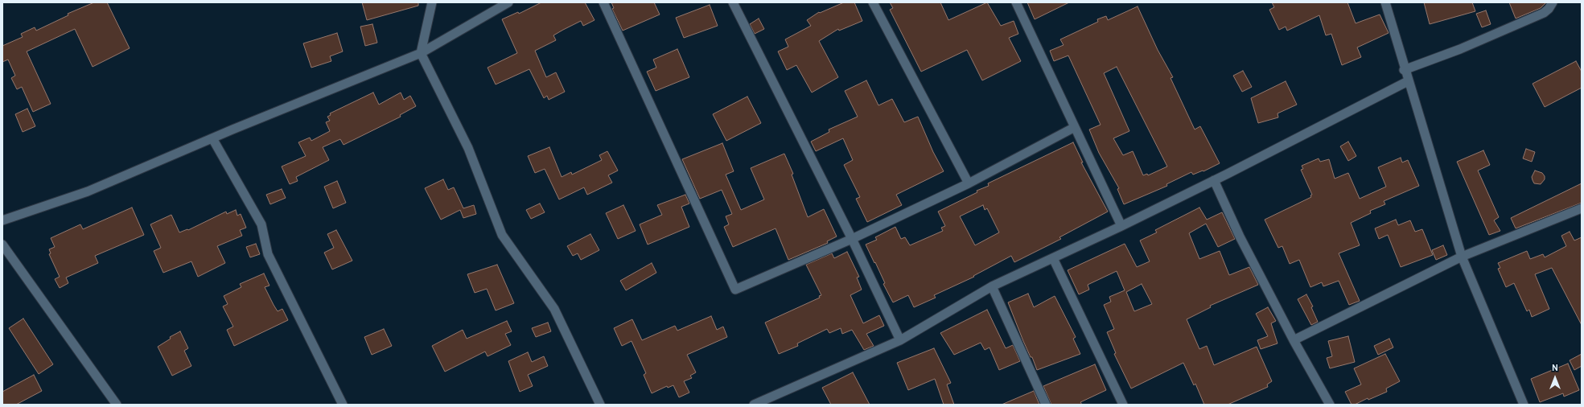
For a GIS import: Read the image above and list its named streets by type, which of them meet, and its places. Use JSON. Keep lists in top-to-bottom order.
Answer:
{
  "north": "top"
}
